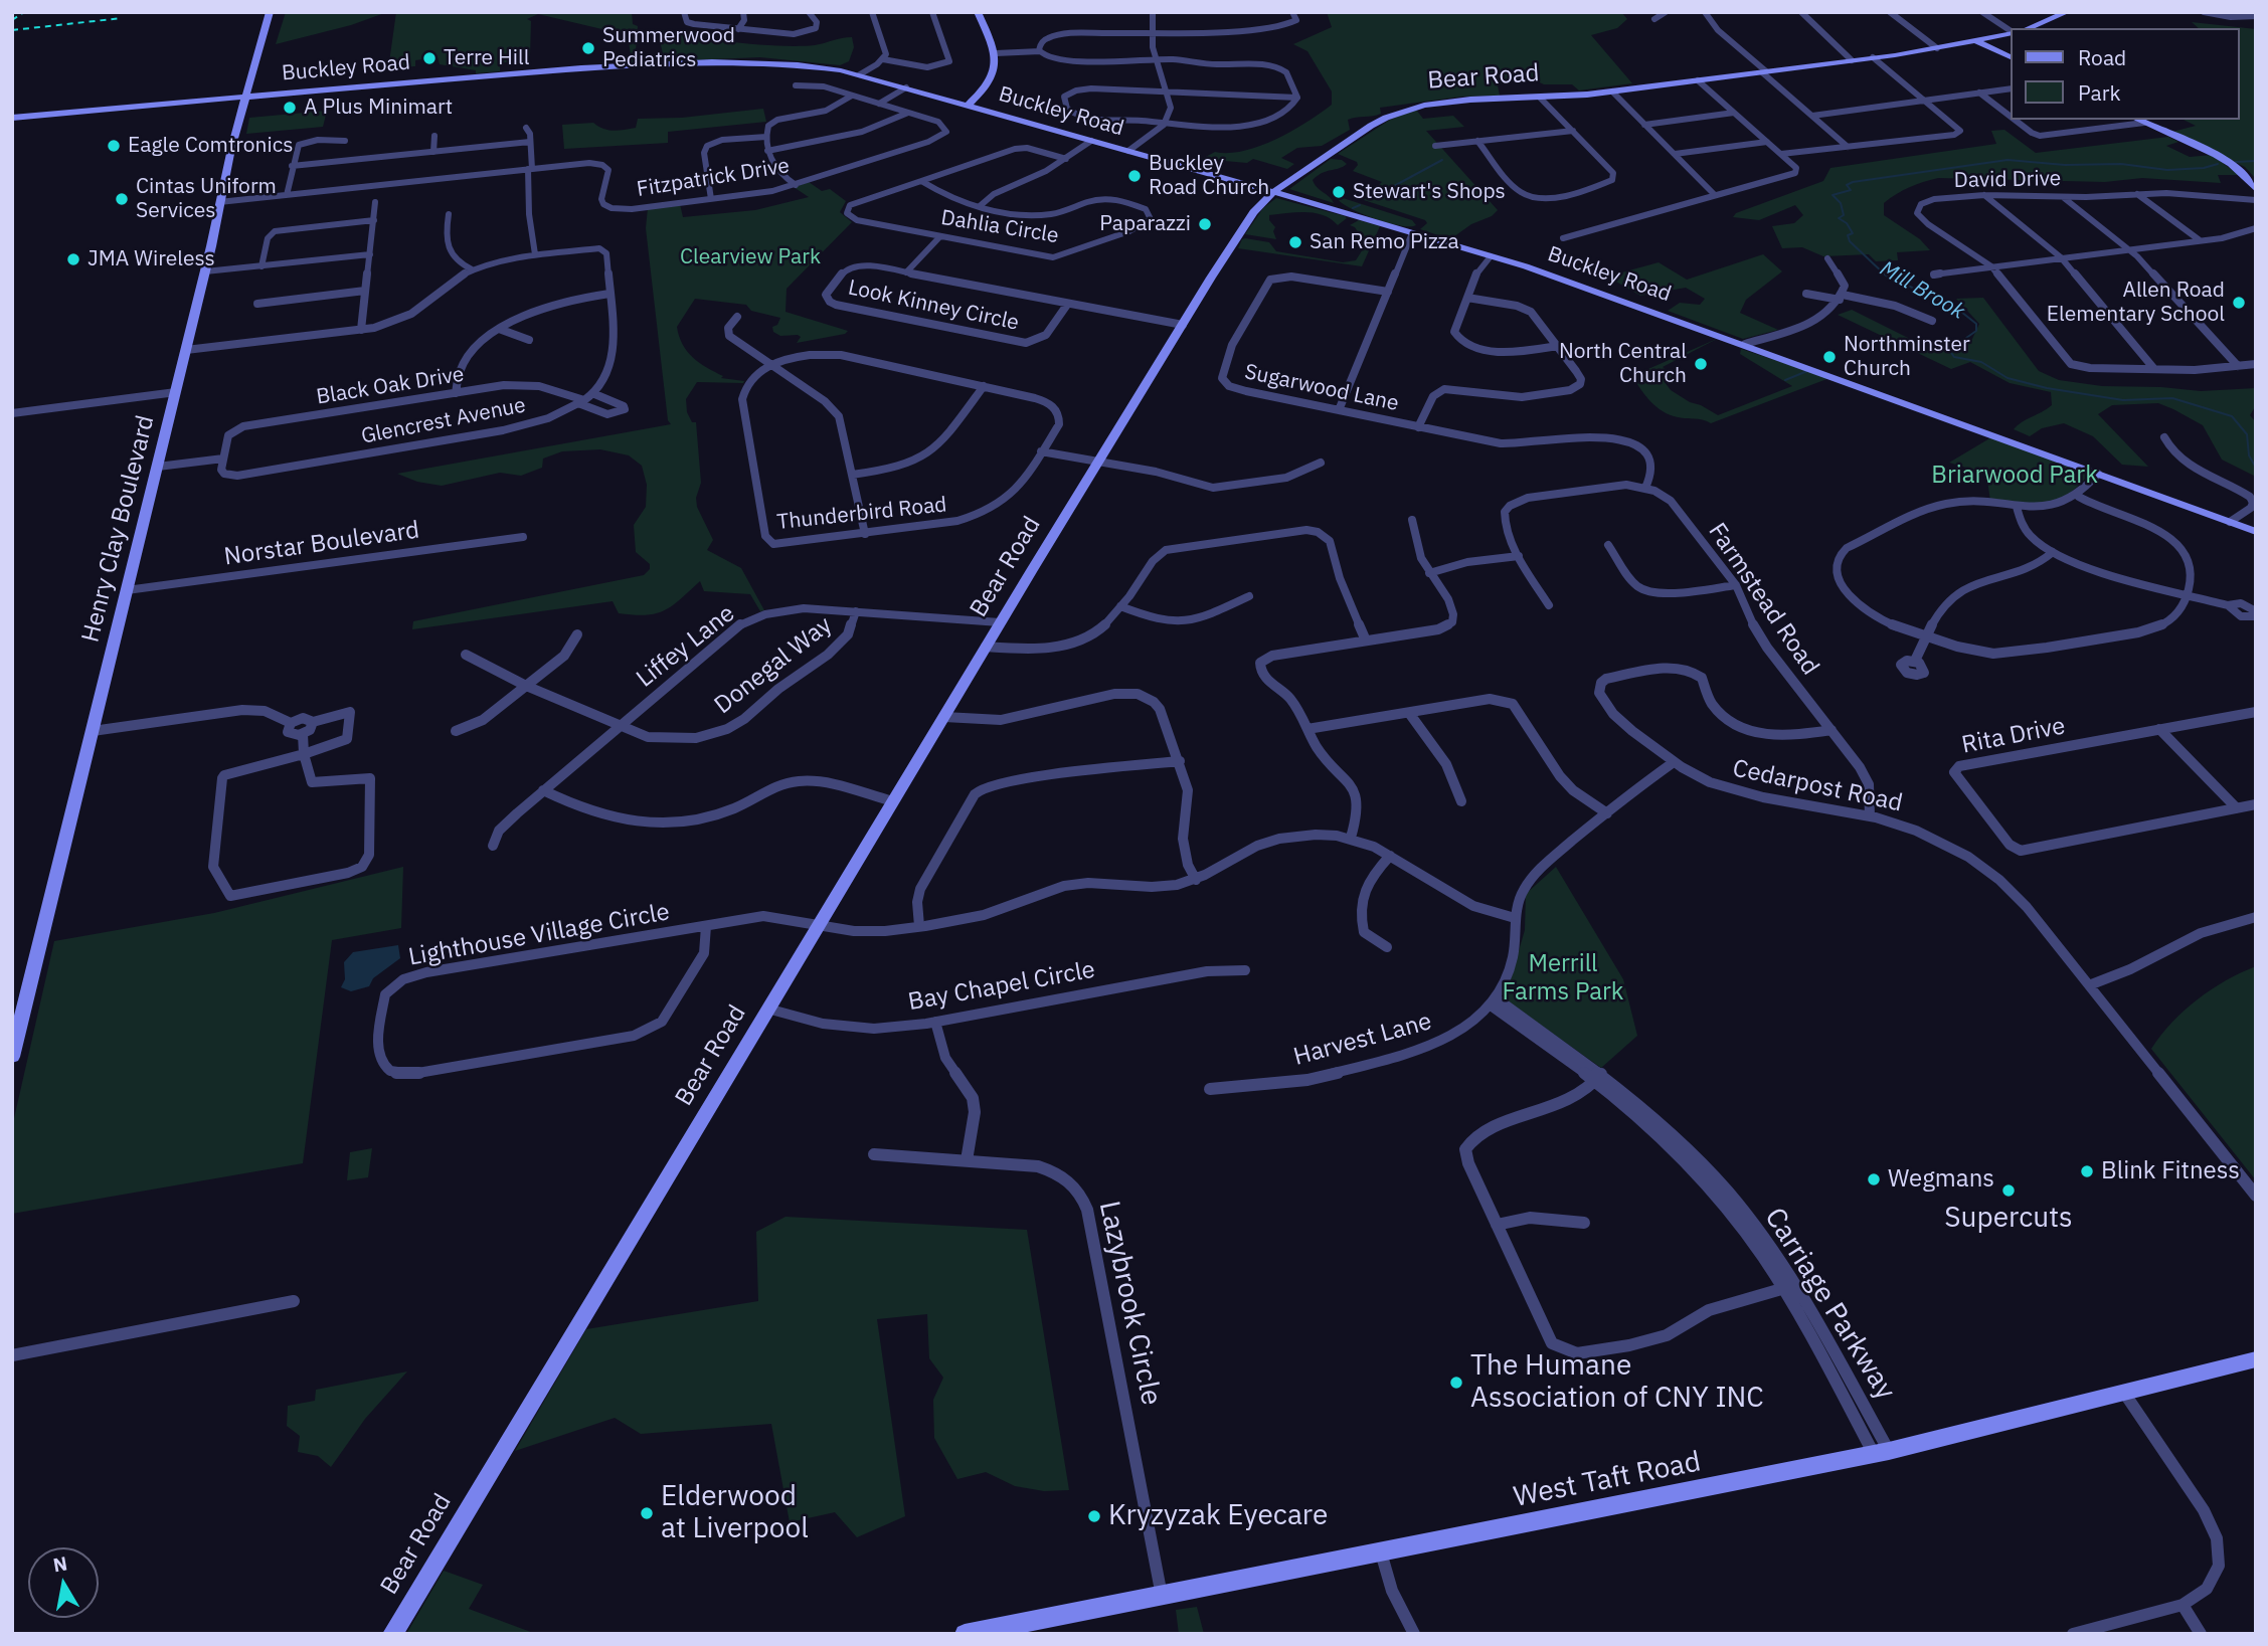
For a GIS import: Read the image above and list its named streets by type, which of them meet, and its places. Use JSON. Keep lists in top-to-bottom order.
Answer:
{
  "streets": {
    "main road": [
      "Buckley Road",
      "Bear Road",
      "Henry Clay Boulevard",
      "West Taft Road"
    ],
    "street": [
      "Fitzpatrick Drive",
      "David Drive",
      "Dahlia Circle",
      "Look Kinney Circle",
      "Black Oak Drive",
      "Sugarwood Lane",
      "Glencrest Avenue",
      "Thunderbird Road",
      "Norstar Boulevard",
      "Farmstead Road",
      "Liffey Lane",
      "Donegal Way",
      "Rita Drive",
      "Cedarpost Road",
      "Lighthouse Village Circle",
      "Bay Chapel Circle",
      "Harvest Lane",
      "Lazybrook Circle",
      "Carriage Parkway"
    ]
  },
  "crossings": [
    ["Buckley Road", "Bear Road"],
    ["Buckley Road", "Henry Clay Boulevard"],
    ["Bear Road", "Look Kinney Circle"],
    ["Bear Road", "Liffey Lane"],
    ["Bear Road", "Lighthouse Village Circle"],
    ["Bear Road", "Bay Chapel Circle"],
    ["Black Oak Drive", "Glencrest Avenue"],
    ["Sugarwood Lane", "Farmstead Road"],
    ["Henry Clay Boulevard", "Norstar Boulevard"],
    ["Farmstead Road", "Cedarpost Road"],
    ["Liffey Lane", "Donegal Way"],
    ["Cedarpost Road", "Harvest Lane"],
    ["Lighthouse Village Circle", "Harvest Lane"],
    ["Harvest Lane", "Carriage Parkway"],
    ["Lazybrook Circle", "West Taft Road"],
    ["Carriage Parkway", "West Taft Road"]
  ],
  "water": ["Mill Brook"],
  "parks": ["Clearview Park", "Briarwood Park", "Merrill Farms Park"],
  "places": [
    "Summerwood Pediatrics",
    "Terre Hill",
    "A Plus Minimart",
    "Eagle Comtronics",
    "Buckley Road Church",
    "Stewart's Shops",
    "Cintas Uniform Services",
    "Paparazzi",
    "San Remo Pizza",
    "JMA Wireless",
    "Allen Road Elementary School",
    "Northminster Church",
    "North Central Church",
    "Blink Fitness",
    "Wegmans",
    "Supercuts",
    "The Humane Association of CNY INC",
    "Elderwood at Liverpool",
    "Kryzyzak Eyecare"
  ],
  "legend": ["Road", "Park"],
  "north": "top"
}
